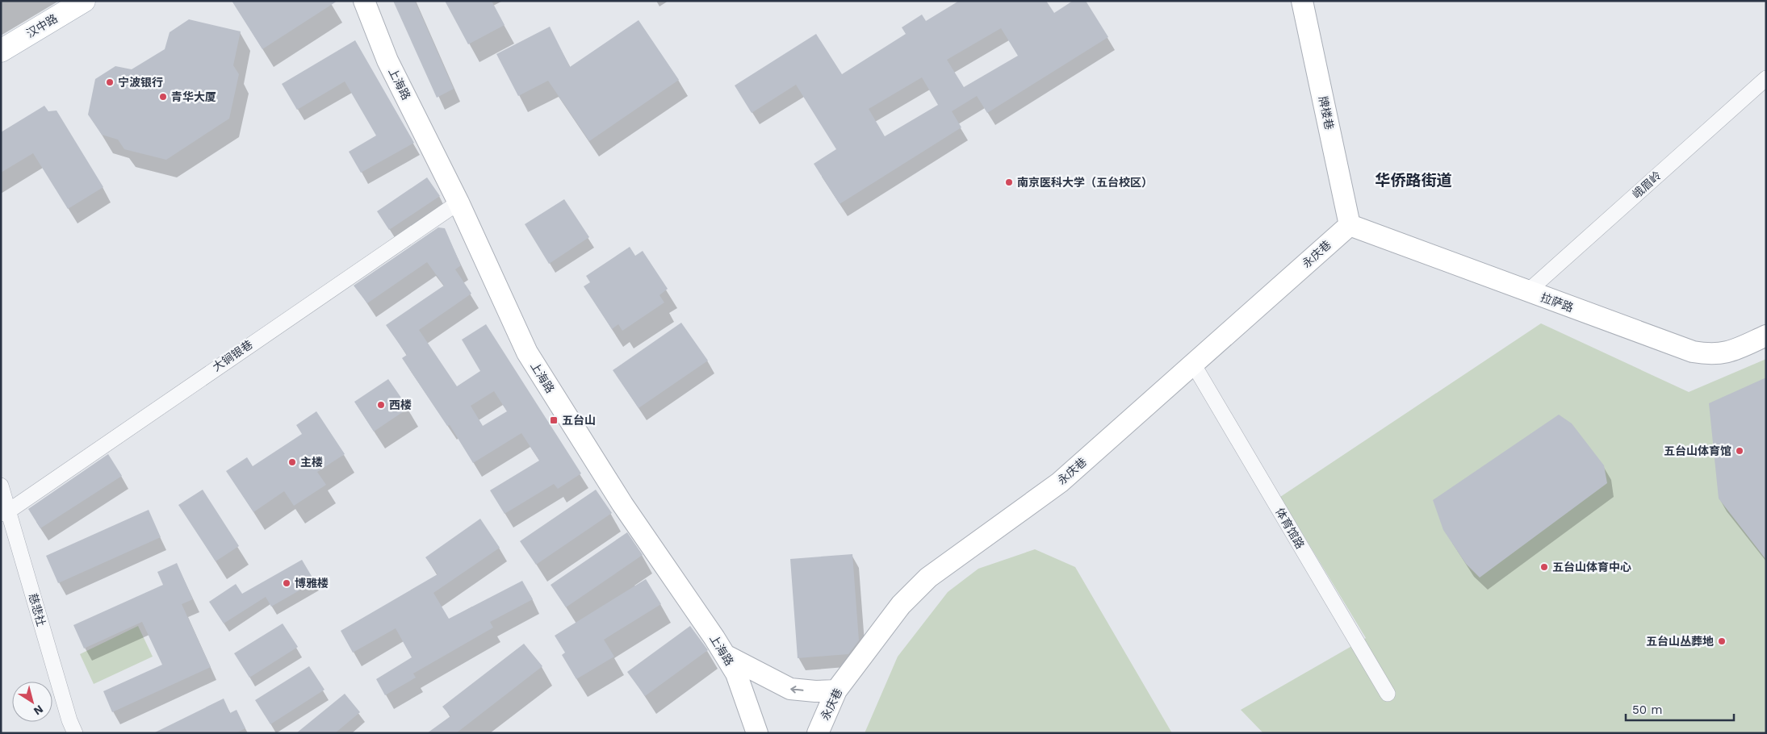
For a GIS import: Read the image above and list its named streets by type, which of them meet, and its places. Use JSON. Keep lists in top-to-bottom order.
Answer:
{
  "streets": {
    "main road": ["汉中路"],
    "street": [
      "上海路",
      "牌楼巷",
      "峨眉岭",
      "永庆巷",
      "拉萨路",
      "大锏银巷",
      "体育馆路",
      "慈悲社"
    ]
  },
  "crossings": [
    ["上海路", "大锏银巷"],
    ["牌楼巷", "永庆巷"],
    ["牌楼巷", "拉萨路"],
    ["峨眉岭", "拉萨路"],
    ["永庆巷", "拉萨路"],
    ["永庆巷", "体育馆路"],
    ["大锏银巷", "慈悲社"]
  ],
  "districts": ["华侨路街道"],
  "places": {
    "other": [
      "宁波银行",
      "青华大厦",
      "南京医科大学（五台校区）",
      "西楼",
      "五台山体育馆",
      "主楼",
      "五台山体育中心",
      "博雅楼",
      "五台山丛葬地"
    ],
    "transit": ["五台山"]
  },
  "scale_bar": "50 m",
  "north": "bottom right"
}
